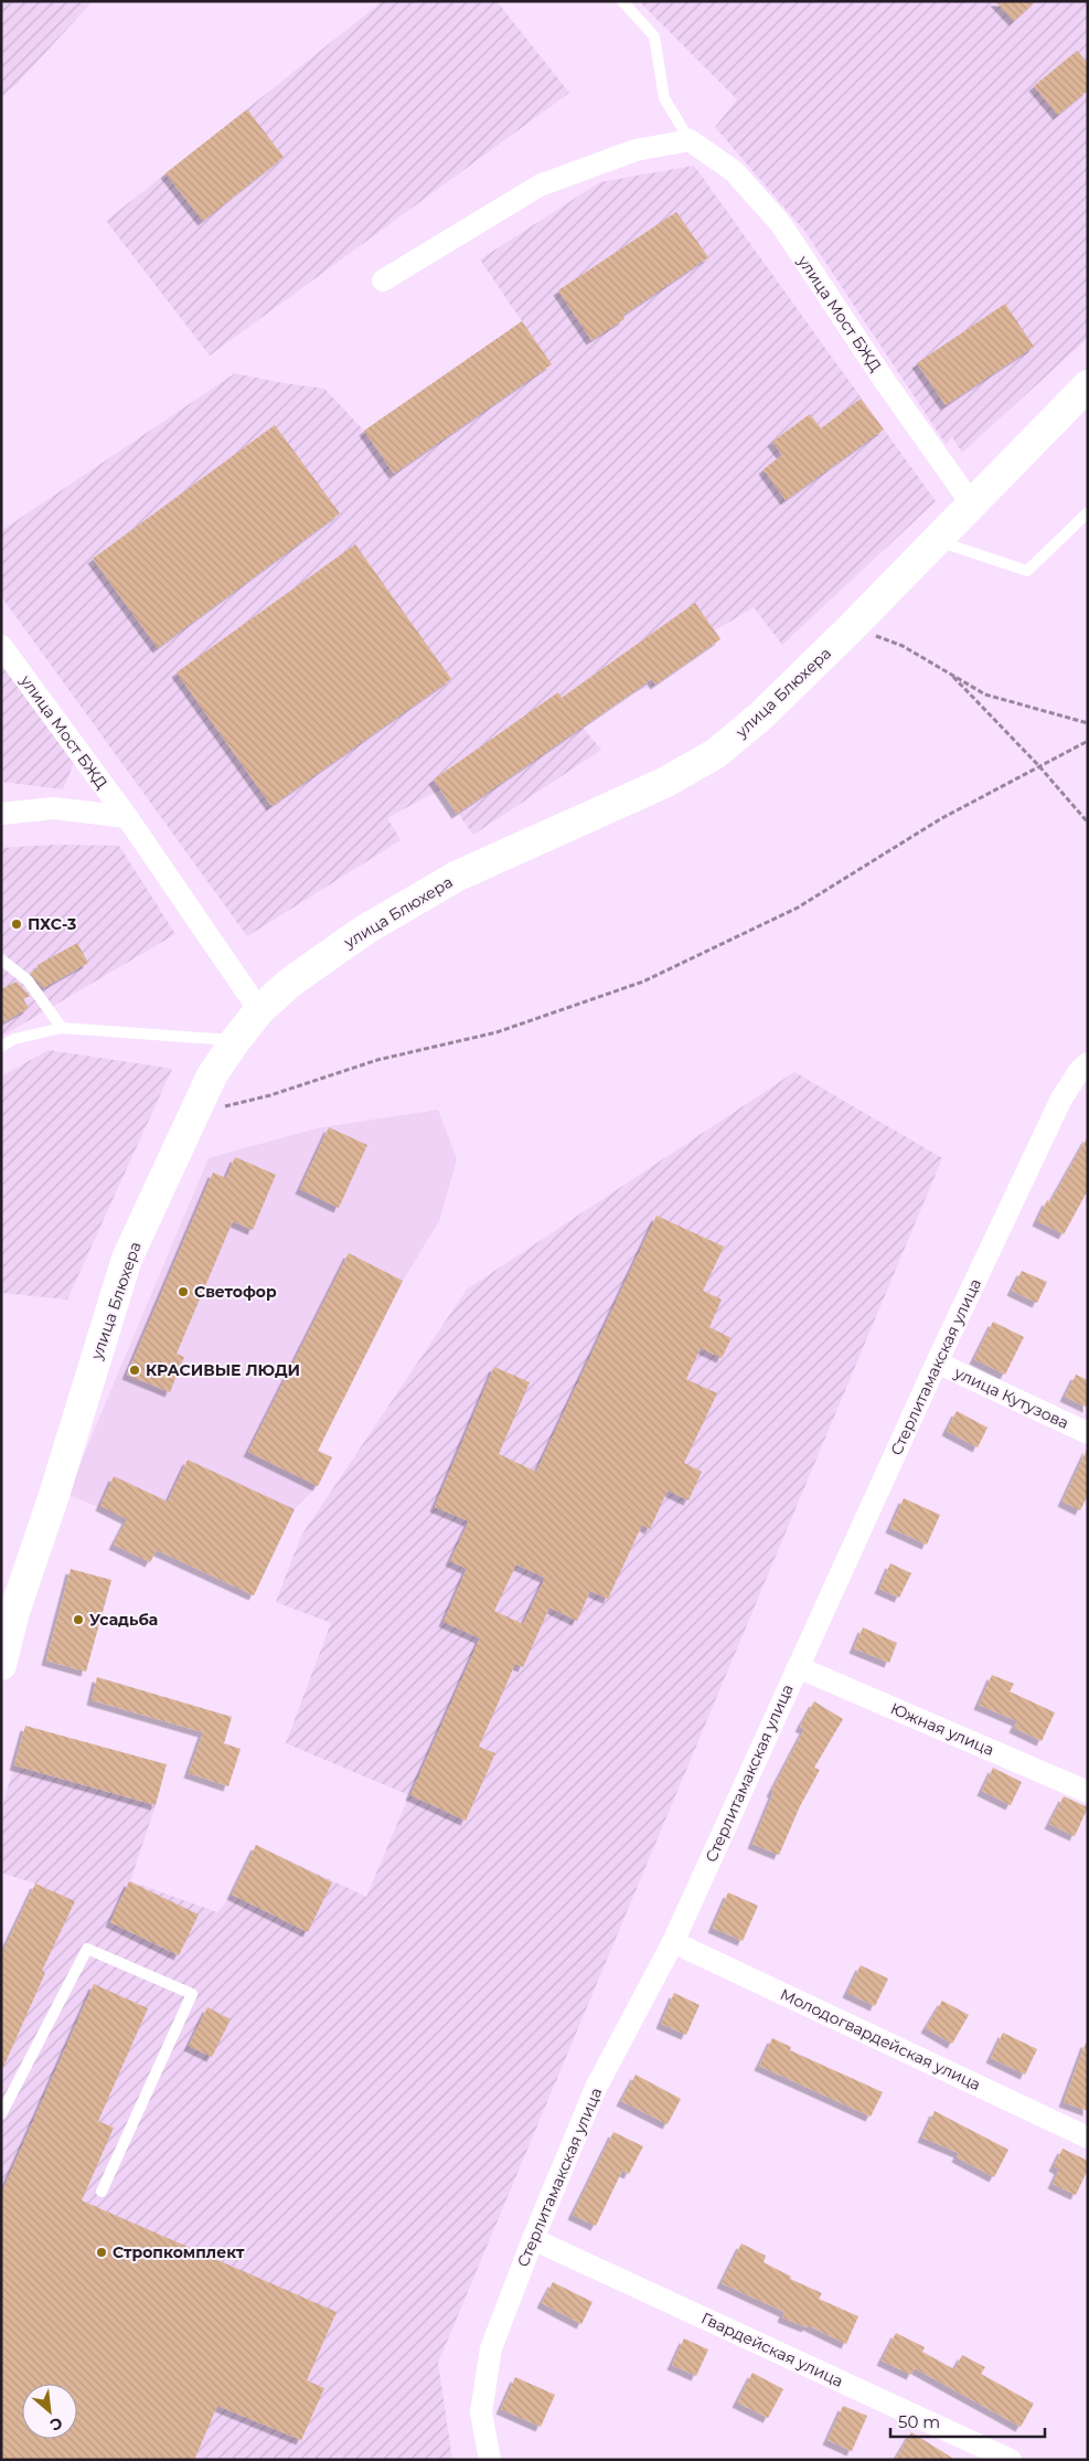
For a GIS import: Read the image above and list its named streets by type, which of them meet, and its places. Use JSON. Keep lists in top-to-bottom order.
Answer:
{
  "streets": {
    "main road": ["улица Блюхера"],
    "street": [
      "улица Мост БЖД",
      "Стерлитамакская улица",
      "улица Кутузова",
      "Южная улица",
      "Молодогвардейская улица",
      "Гвардейская улица"
    ]
  },
  "crossings": [
    ["улица Мост БЖД", "улица Блюхера"],
    ["Стерлитамакская улица", "улица Кутузова"],
    ["Стерлитамакская улица", "Южная улица"],
    ["Стерлитамакская улица", "Молодогвардейская улица"],
    ["Стерлитамакская улица", "Гвардейская улица"]
  ],
  "places": [
    "ПХС-3",
    "Светофор",
    "КРАСИВЫЕ ЛЮДИ",
    "Усадьба",
    "Стропкомплект"
  ],
  "scale_bar": "50 m",
  "north": "bottom right"
}
